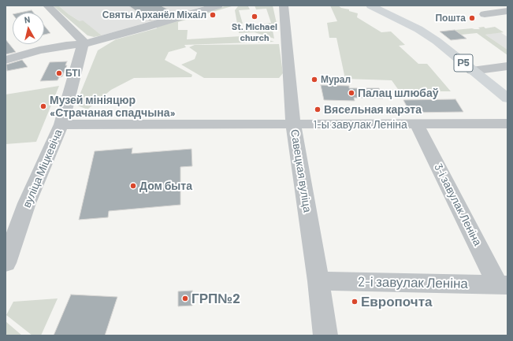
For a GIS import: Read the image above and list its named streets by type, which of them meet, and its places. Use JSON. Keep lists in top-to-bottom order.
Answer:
{
  "streets": {
    "main road": ["Р5"],
    "street": [
      "1-ы завулак Леніна",
      "вуліца Міцкевіча",
      "Савецкая вуліца",
      "3-і завулак Леніна",
      "2-і завулак Леніна"
    ]
  },
  "crossings": [
    ["1-ы завулак Леніна", "вуліца Міцкевіча"],
    ["1-ы завулак Леніна", "Савецкая вуліца"],
    ["1-ы завулак Леніна", "3-і завулак Леніна"],
    ["Савецкая вуліца", "2-і завулак Леніна"],
    ["3-і завулак Леніна", "2-і завулак Леніна"]
  ],
  "places": [
    "Святы Арханёл Міхаіл",
    "St. Michael church",
    "Пошта",
    "БТІ",
    "Мурал",
    "Палац шлюбаў",
    "Музей мініяцюр «Страчаная спадчына»",
    "Вясельная карэта",
    "Дом быта",
    "ГРП№2",
    "Европочта"
  ],
  "north": "top"
}
